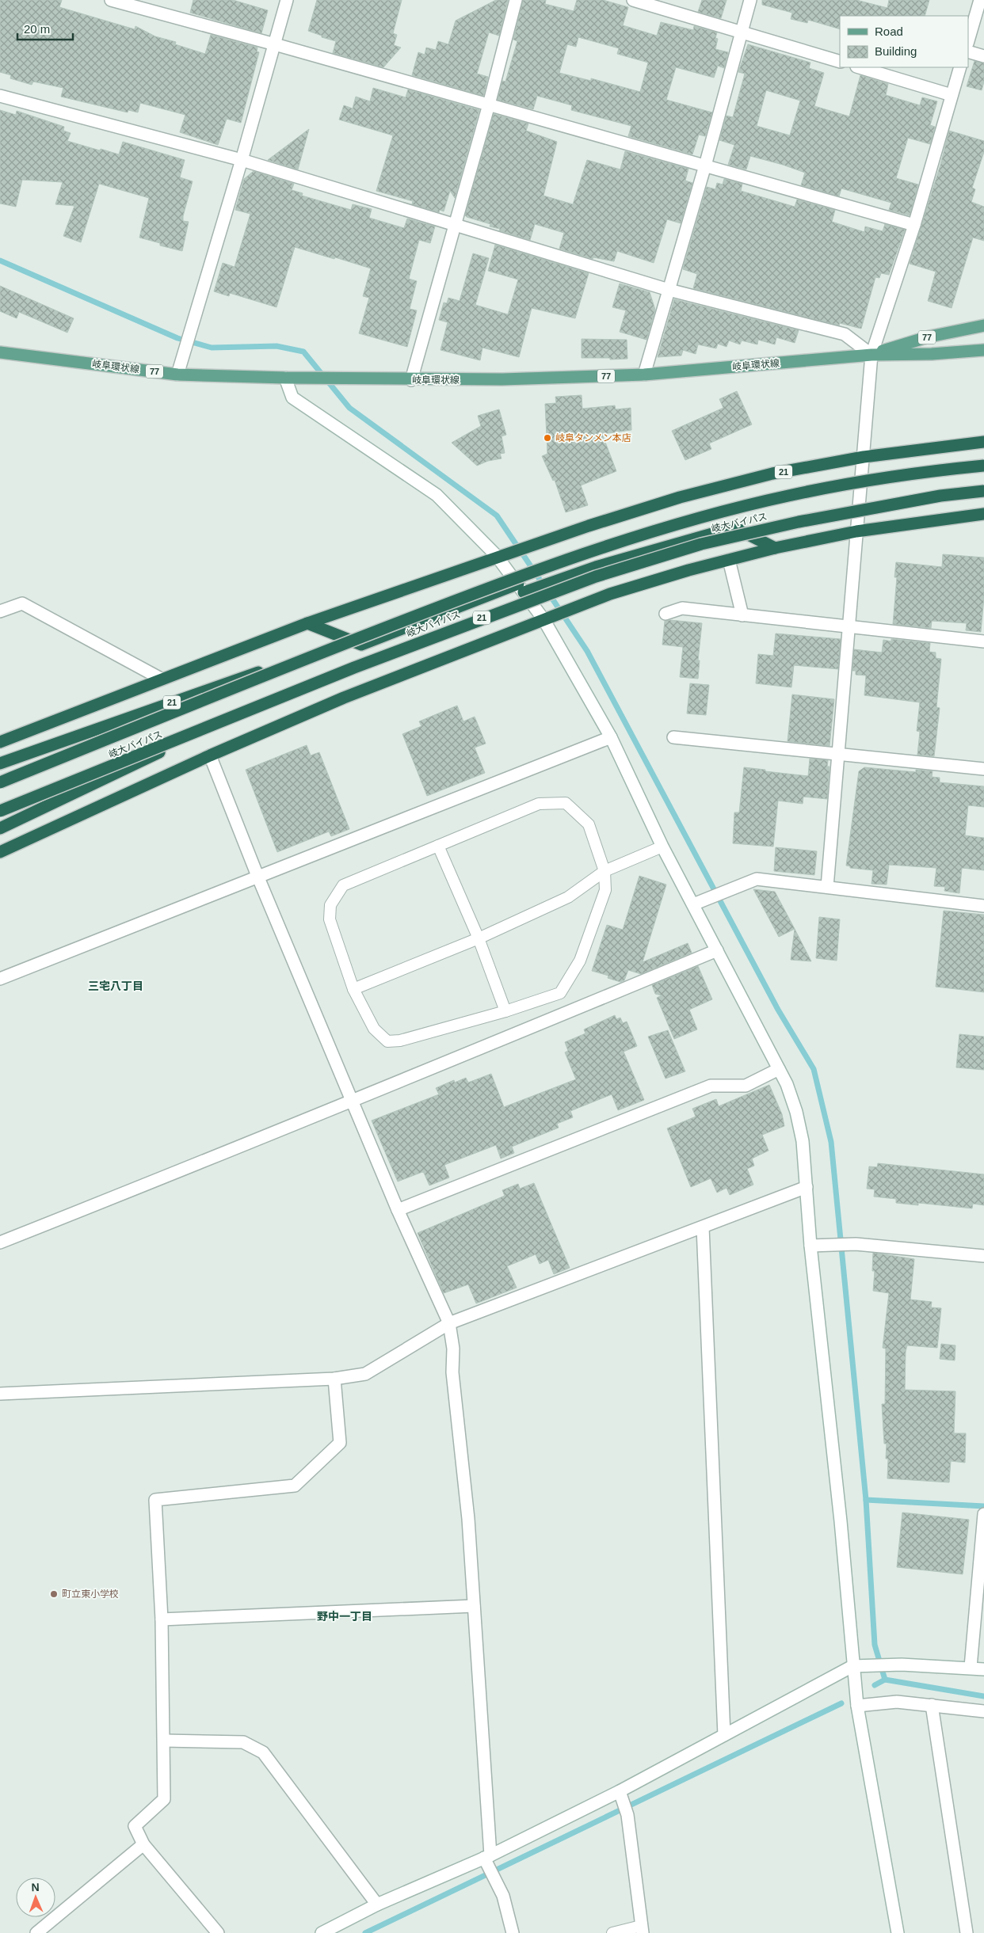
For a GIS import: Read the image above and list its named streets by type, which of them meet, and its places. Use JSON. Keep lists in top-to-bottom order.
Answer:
{
  "streets": {
    "highway": ["21", "岐大バイパス"],
    "main road": ["77", "岐阜環状線"]
  },
  "crossings": [
    ["21", "岐大バイパス"]
  ],
  "districts": ["三宅八丁目", "野中一丁目"],
  "places": ["岐阜タンメン本店", "町立東小学校"],
  "legend": ["Road", "Building"],
  "scale_bar": "20 m",
  "north": "top"
}
